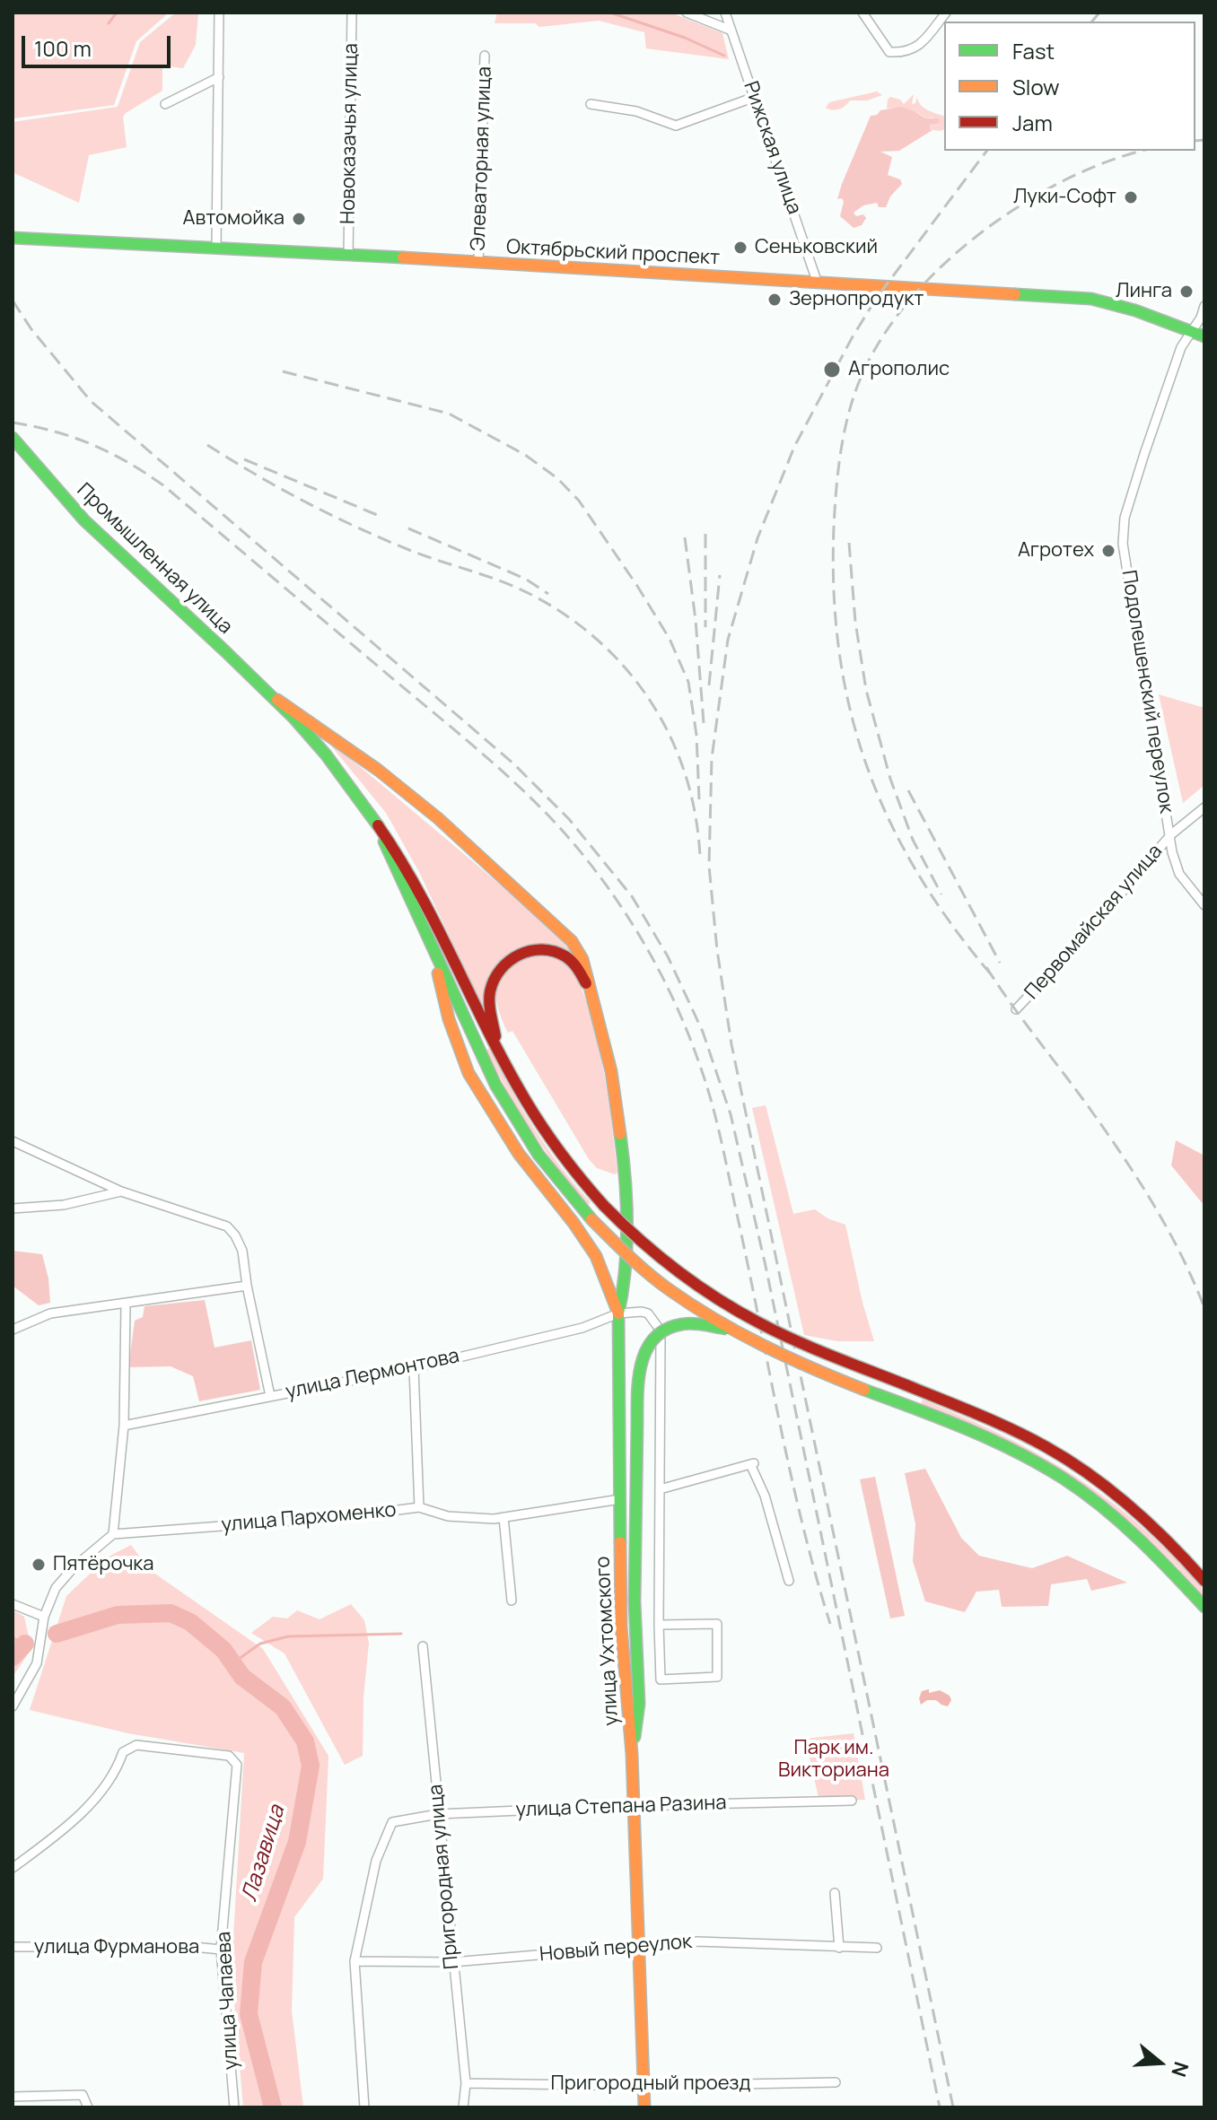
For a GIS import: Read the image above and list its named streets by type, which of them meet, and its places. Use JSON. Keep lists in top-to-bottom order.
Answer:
{
  "streets": {
    "main road": ["Октябрьский проспект", "Промышленная улица", "улица Ухтомского"],
    "street": [
      "Новоказачья улица",
      "Рижская улица",
      "Элеваторная улица",
      "Подолешенский переулок",
      "Первомайская улица",
      "улица Лермонтова",
      "улица Пархоменко",
      "улица Степана Разина",
      "Пригородная улица",
      "улица Фурманова",
      "Новый переулок",
      "улица Чапаева",
      "Пригородный проезд"
    ]
  },
  "crossings": [
    ["Новоказачья улица", "Октябрьский проспект"],
    ["Рижская улица", "Октябрьский проспект"],
    ["Элеваторная улица", "Октябрьский проспект"],
    ["Октябрьский проспект", "Подолешенский переулок"],
    ["Подолешенский переулок", "Первомайская улица"],
    ["улица Лермонтова", "улица Ухтомского"],
    ["улица Пархоменко", "улица Ухтомского"],
    ["улица Ухтомского", "улица Степана Разина"],
    ["улица Ухтомского", "Новый переулок"],
    ["улица Ухтомского", "Пригородный проезд"],
    ["улица Степана Разина", "Пригородная улица"],
    ["улица Степана Разина", "Новый переулок"],
    ["Пригородная улица", "Новый переулок"],
    ["Пригородная улица", "Пригородный проезд"],
    ["улица Фурманова", "улица Чапаева"]
  ],
  "water": ["Лазавица"],
  "parks": ["Парк им. Викториана"],
  "places": [
    "Луки-Софт",
    "Автомойка",
    "Сеньковский",
    "Линга",
    "Зернопродукт",
    "Агрополис",
    "Агротех",
    "Пятёрочка"
  ],
  "legend": ["Fast", "Slow", "Jam"],
  "scale_bar": "100 m",
  "north": "right"
}
